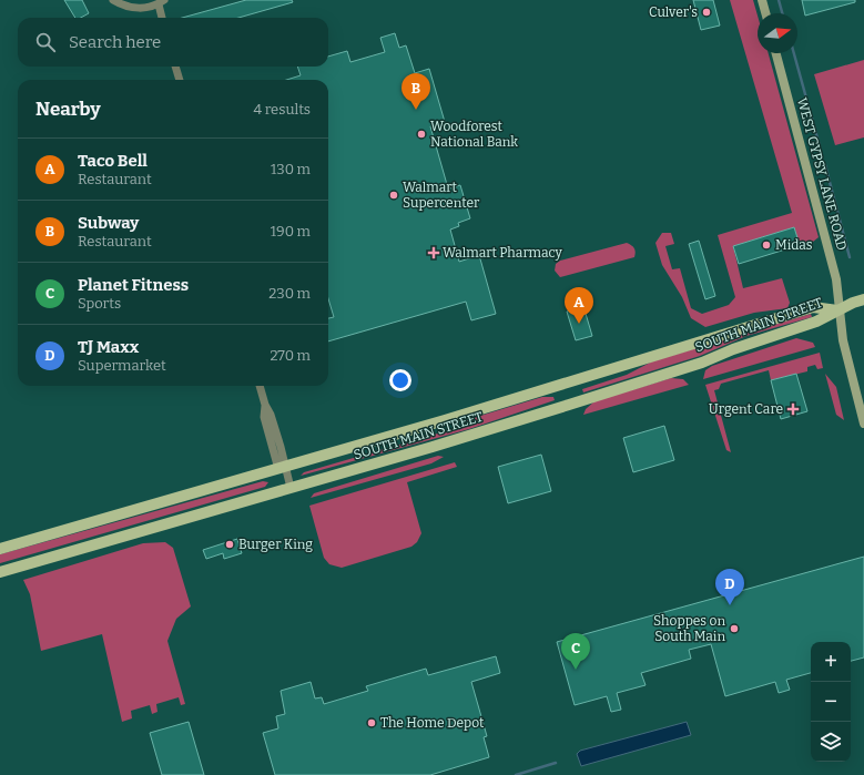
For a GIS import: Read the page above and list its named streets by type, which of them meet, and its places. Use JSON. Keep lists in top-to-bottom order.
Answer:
{
  "streets": {
    "main road": ["WEST GYPSY LANE ROAD", "SOUTH MAIN STREET"]
  },
  "crossings": [
    ["WEST GYPSY LANE ROAD", "SOUTH MAIN STREET"]
  ],
  "places": {
    "other": [
      "Culver's",
      "Woodforest National Bank",
      "Walmart Supercenter",
      "Midas",
      "Burger King",
      "Shoppes on South Main",
      "The Home Depot"
    ],
    "health": ["Walmart Pharmacy", "Urgent Care"]
  },
  "north": "right",
  "page": {
    "search": "Search here",
    "pins": [
      "B",
      "A",
      "D",
      "C"
    ],
    "heading": ["Nearby", "4 results"],
    "list": [
      {
        "mark": "A",
        "name": "Taco Bell",
        "note": "Restaurant",
        "value": "130 m"
      },
      {
        "mark": "B",
        "name": "Subway",
        "note": "Restaurant",
        "value": "190 m"
      },
      {
        "mark": "C",
        "name": "Planet Fitness",
        "note": "Sports",
        "value": "230 m"
      },
      {
        "mark": "D",
        "name": "TJ Maxx",
        "note": "Supermarket",
        "value": "270 m"
      }
    ],
    "map_buttons": ["+", "−"]
  }
}
